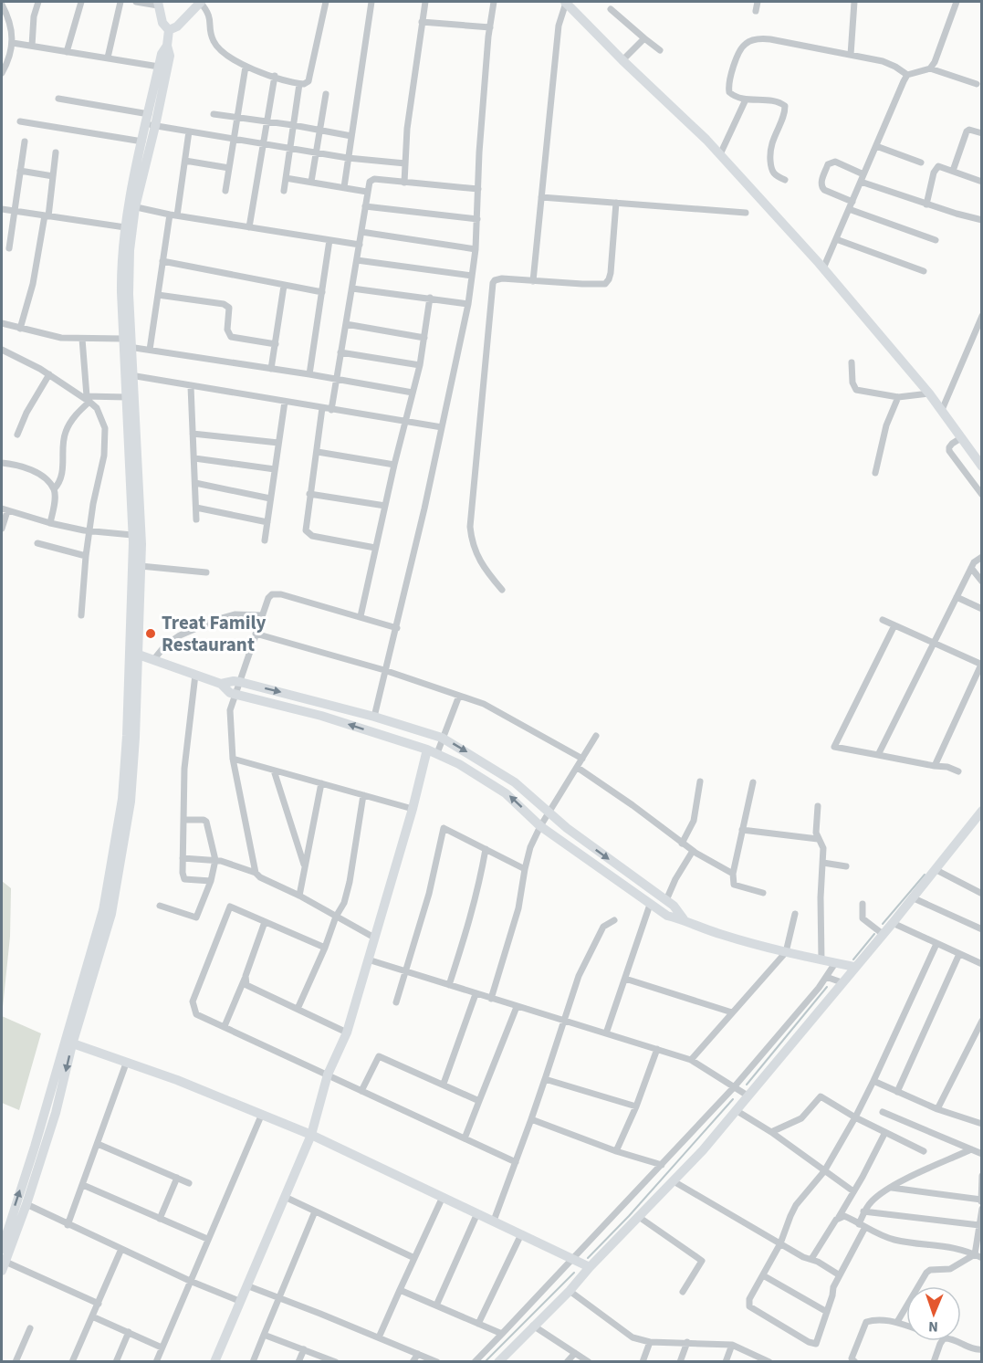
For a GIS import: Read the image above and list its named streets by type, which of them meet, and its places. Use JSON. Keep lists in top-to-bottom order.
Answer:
{
  "places": ["Treat Family Restaurant"],
  "north": "bottom"
}
